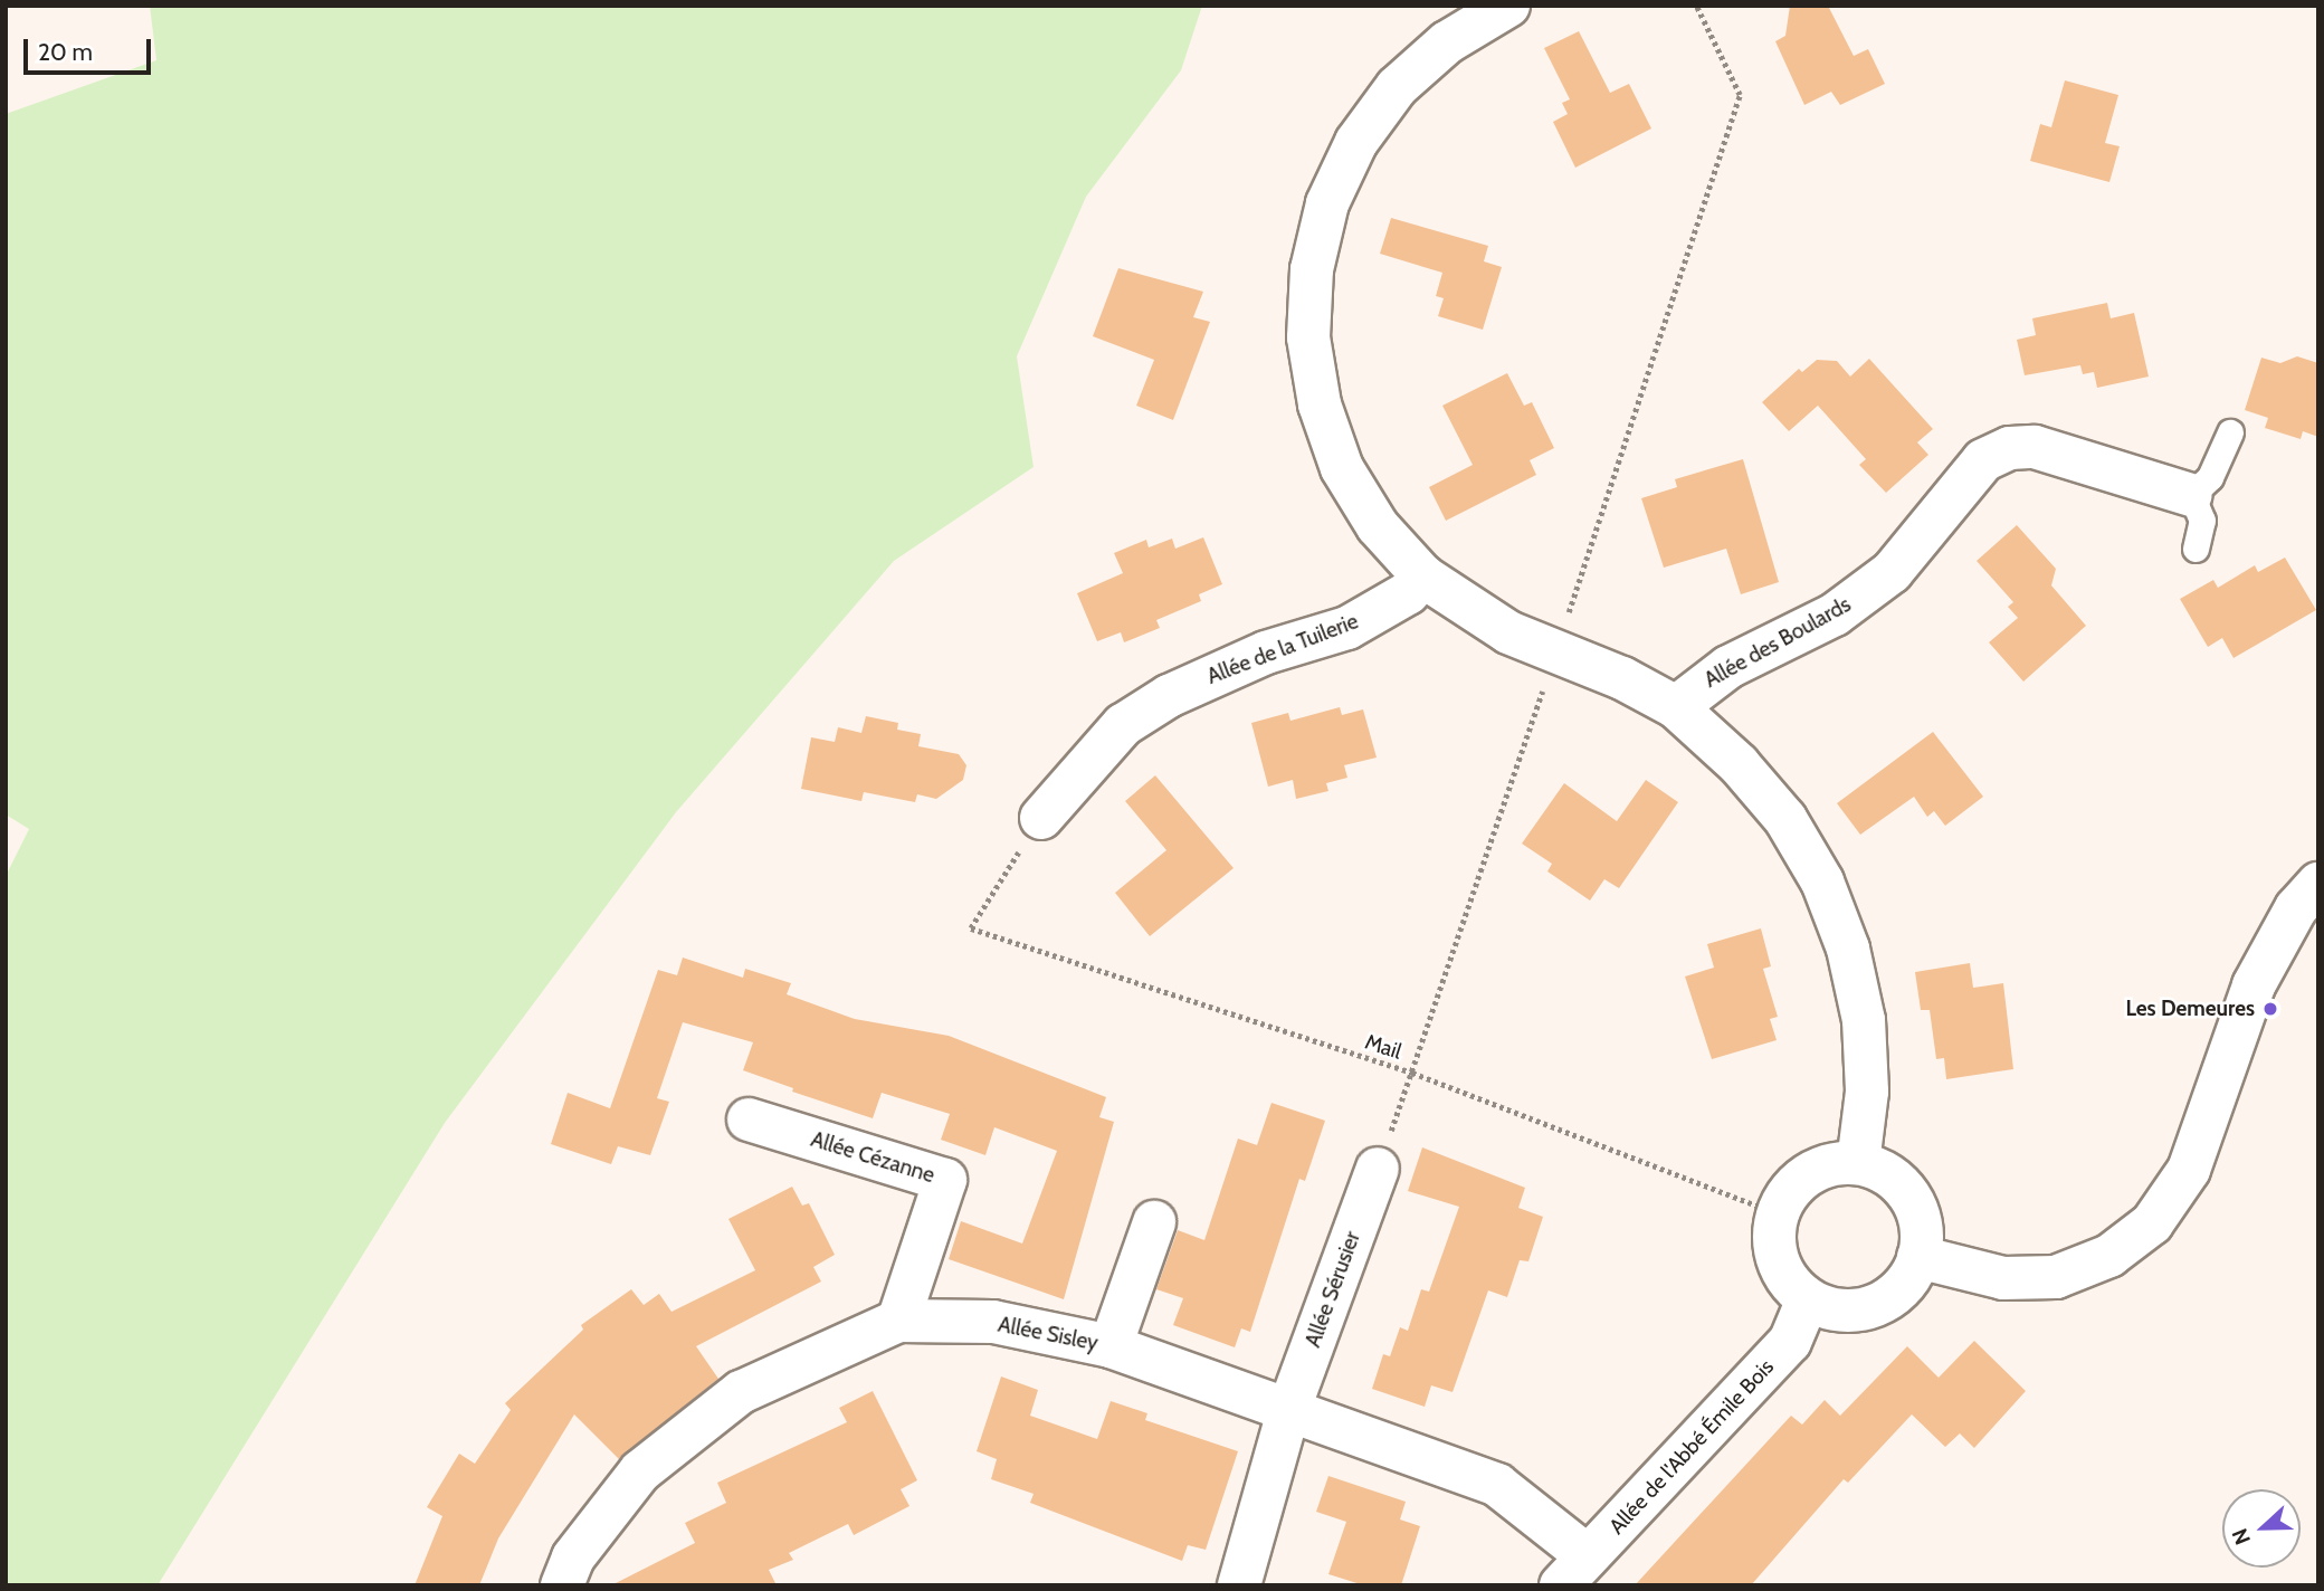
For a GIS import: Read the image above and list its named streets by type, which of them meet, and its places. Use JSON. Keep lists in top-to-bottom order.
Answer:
{
  "streets": {
    "street": [
      "Allée des Boulards",
      "Allée de la Tuilerie",
      "Allée Cézanne",
      "Allée Sérusier",
      "Allée Sisley",
      "Allée de l'Abbé Émile Bois"
    ],
    "path": ["Mail"]
  },
  "crossings": [
    ["Allée de la Tuilerie", "Mail"],
    ["Mail", "Allée de l'Abbé Émile Bois"],
    ["Allée Cézanne", "Allée Sisley"],
    ["Allée Sérusier", "Allée Sisley"],
    ["Allée Sisley", "Allée de l'Abbé Émile Bois"]
  ],
  "places": ["Les Demeures"],
  "scale_bar": "20 m",
  "north": "left"
}
